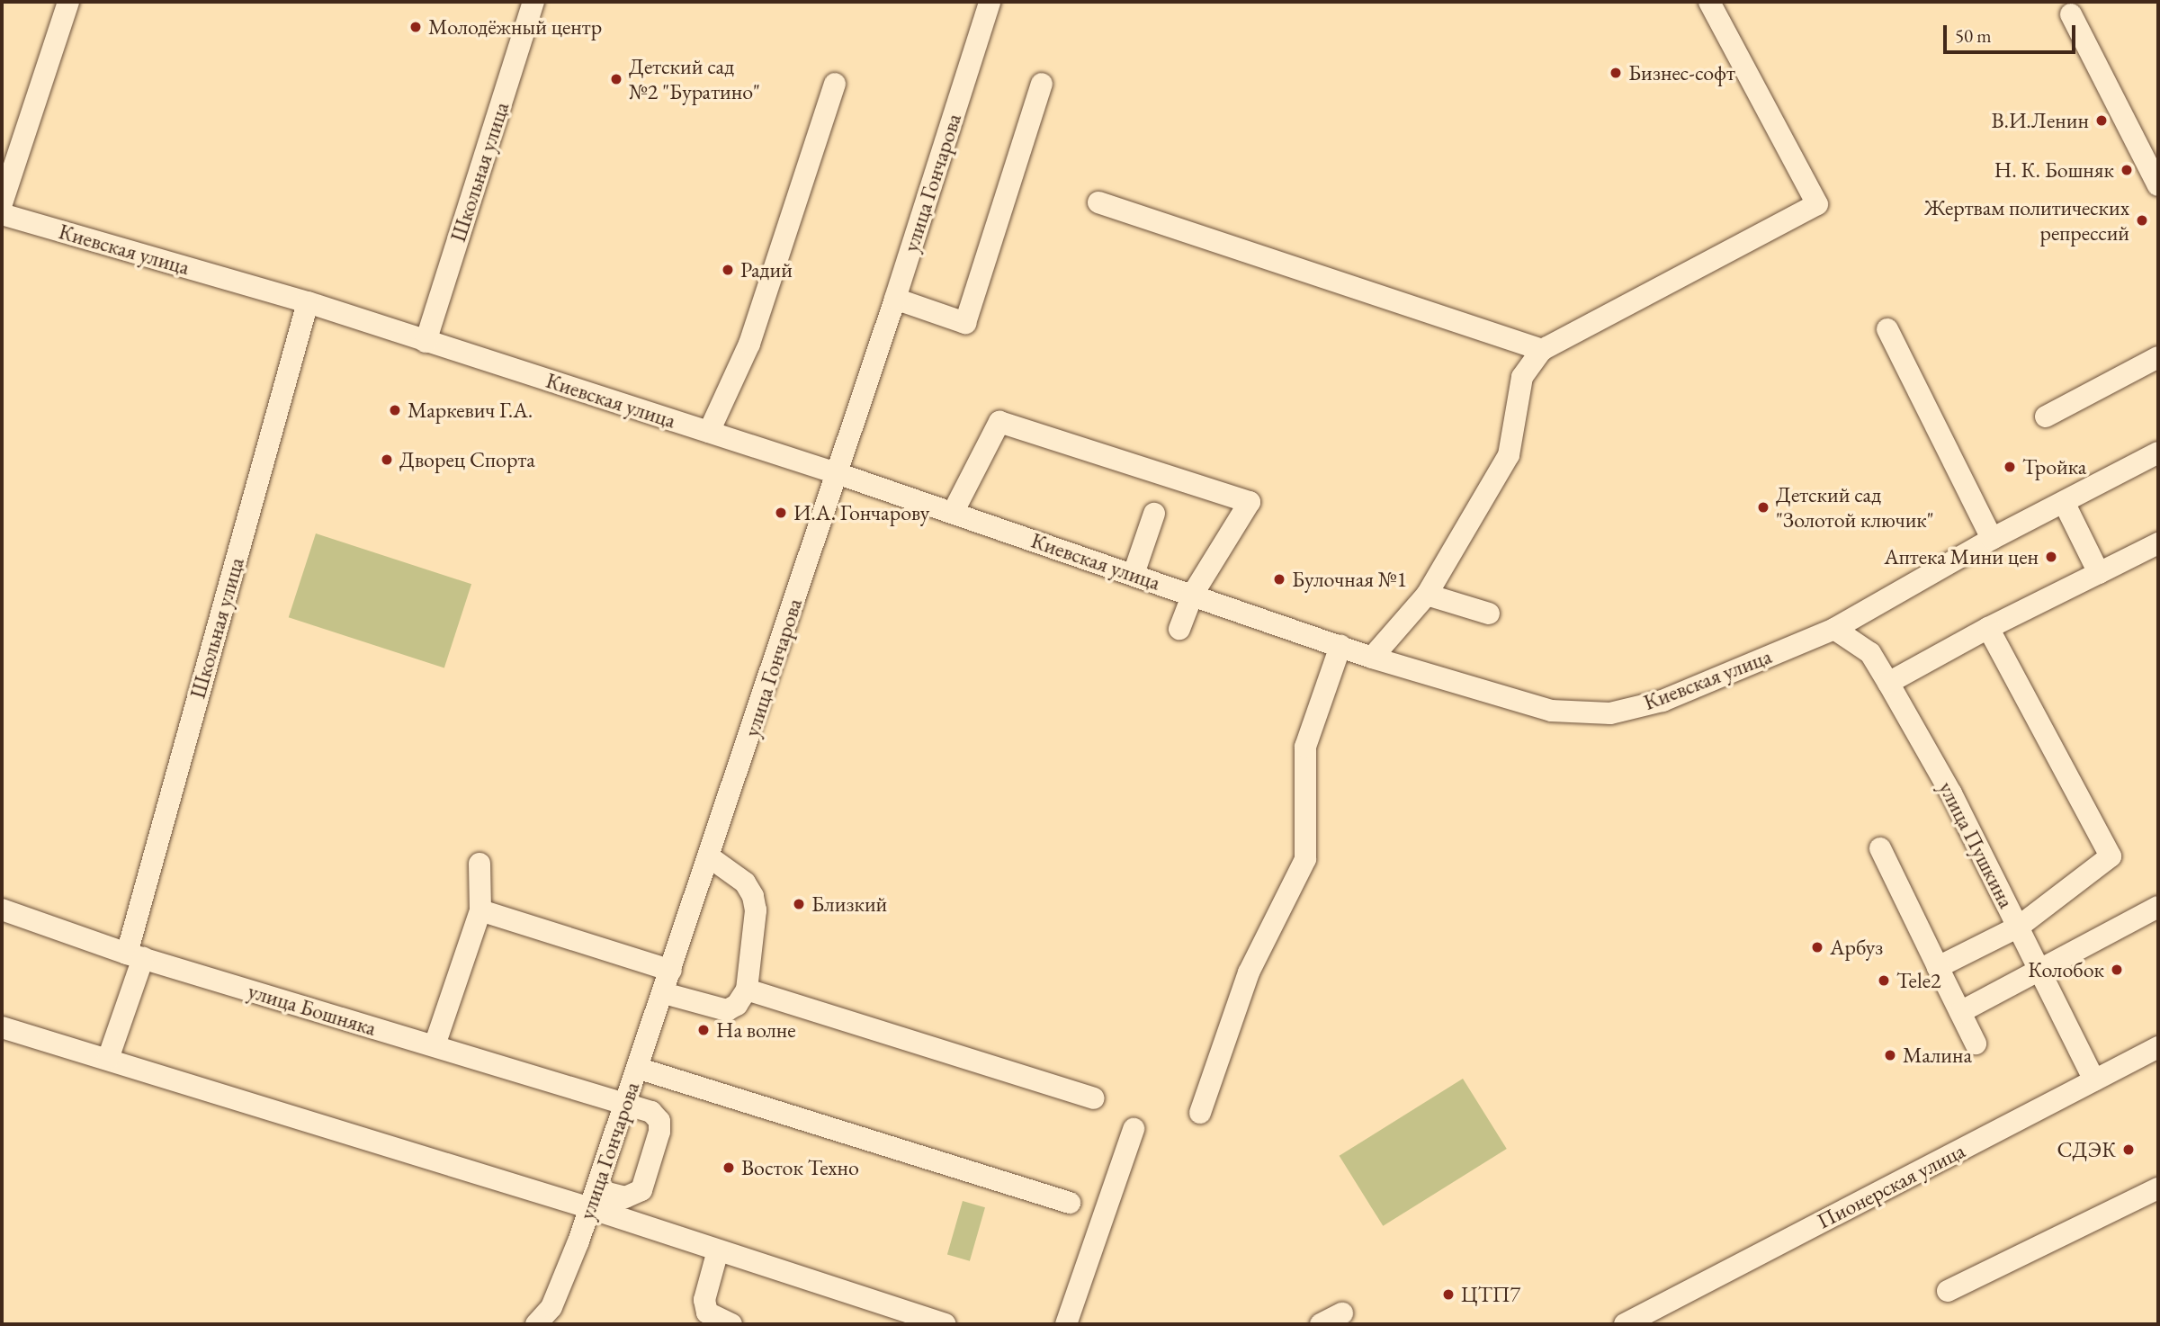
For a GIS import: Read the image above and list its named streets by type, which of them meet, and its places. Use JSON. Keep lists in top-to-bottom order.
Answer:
{
  "streets": {
    "street": [
      "Школьная улица",
      "улица Гончарова",
      "Киевская улица",
      "улица Пушкина",
      "улица Бошняка",
      "Пионерская улица"
    ]
  },
  "crossings": [
    ["Школьная улица", "Киевская улица"],
    ["Школьная улица", "улица Бошняка"],
    ["улица Гончарова", "Киевская улица"],
    ["улица Гончарова", "улица Бошняка"],
    ["Киевская улица", "улица Пушкина"],
    ["улица Пушкина", "Пионерская улица"]
  ],
  "places": [
    "Молодёжный центр",
    "Бизнес-софт",
    "Детский сад №2 \"Буратино\"",
    "В.И.Ленин",
    "Н. К. Бошняк",
    "Жертвам политических репрессий",
    "Радий",
    "Маркевич Г.А.",
    "Дворец Спорта",
    "Тройка",
    "Детский сад \"Золотой ключик\"",
    "И.А. Гончарову",
    "Aптека Mини цен",
    "Булочная №1",
    "Близкий",
    "Арбуз",
    "Колобок",
    "Tele2",
    "На волне",
    "Малина",
    "СДЭК",
    "Восток Техно",
    "ЦТП7"
  ],
  "scale_bar": "50 m"
}
